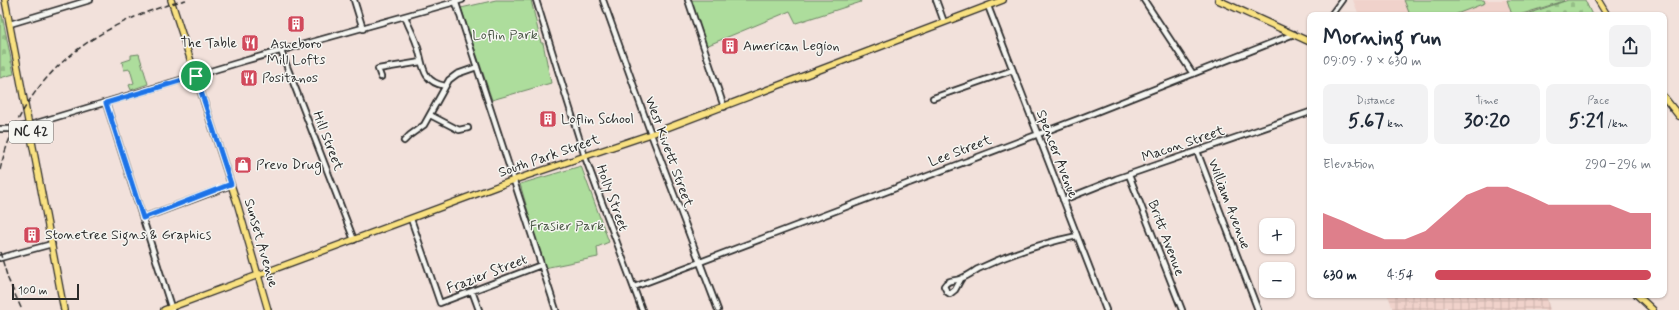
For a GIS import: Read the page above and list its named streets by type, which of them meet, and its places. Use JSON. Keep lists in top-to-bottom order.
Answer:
{
  "streets": {
    "main road": ["NC 42", "South Park Street", "Sunset Avenue"],
    "street": [
      "Hill Street",
      "Macon Street",
      "Lee Street",
      "West Kivett Street",
      "Spencer Avenue",
      "Holly Street",
      "William Avenue",
      "Britt Avenue",
      "Frazier Street"
    ]
  },
  "crossings": [
    ["Hill Street", "South Park Street"],
    ["Macon Street", "Spencer Avenue"],
    ["Macon Street", "William Avenue"],
    ["Macon Street", "Britt Avenue"],
    ["Lee Street", "West Kivett Street"],
    ["Lee Street", "Spencer Avenue"],
    ["Lee Street", "Holly Street"],
    ["West Kivett Street", "South Park Street"],
    ["Spencer Avenue", "South Park Street"],
    ["South Park Street", "Holly Street"],
    ["South Park Street", "Sunset Avenue"],
    ["South Park Street", "Frazier Street"]
  ],
  "parks": ["Loflin Park", "Frasier Park"],
  "places": {
    "building": [
      "Asheboro Mill Lofts",
      "American Legion",
      "Loflin School",
      "Stonetree Signs & Graphics"
    ],
    "restaurant": ["The Table", "Positanos"],
    "shop": ["Prevo Drug"]
  },
  "scale_bar": "100 m",
  "page": {
    "heading": ["Morning run", "09:09 · 9 × 630 m"],
    "stats": [
      ["Distance", "5.67 km"],
      ["Time", "30:20"],
      ["Pace", "5:21 /km"]
    ],
    "chart": ["Elevation", "290–296 m"],
    "map_buttons": ["+", "−"],
    "list": [
      {
        "name": "630 m",
        "note": "4:54"
      }
    ],
    "scale": "100 m"
  }
}
